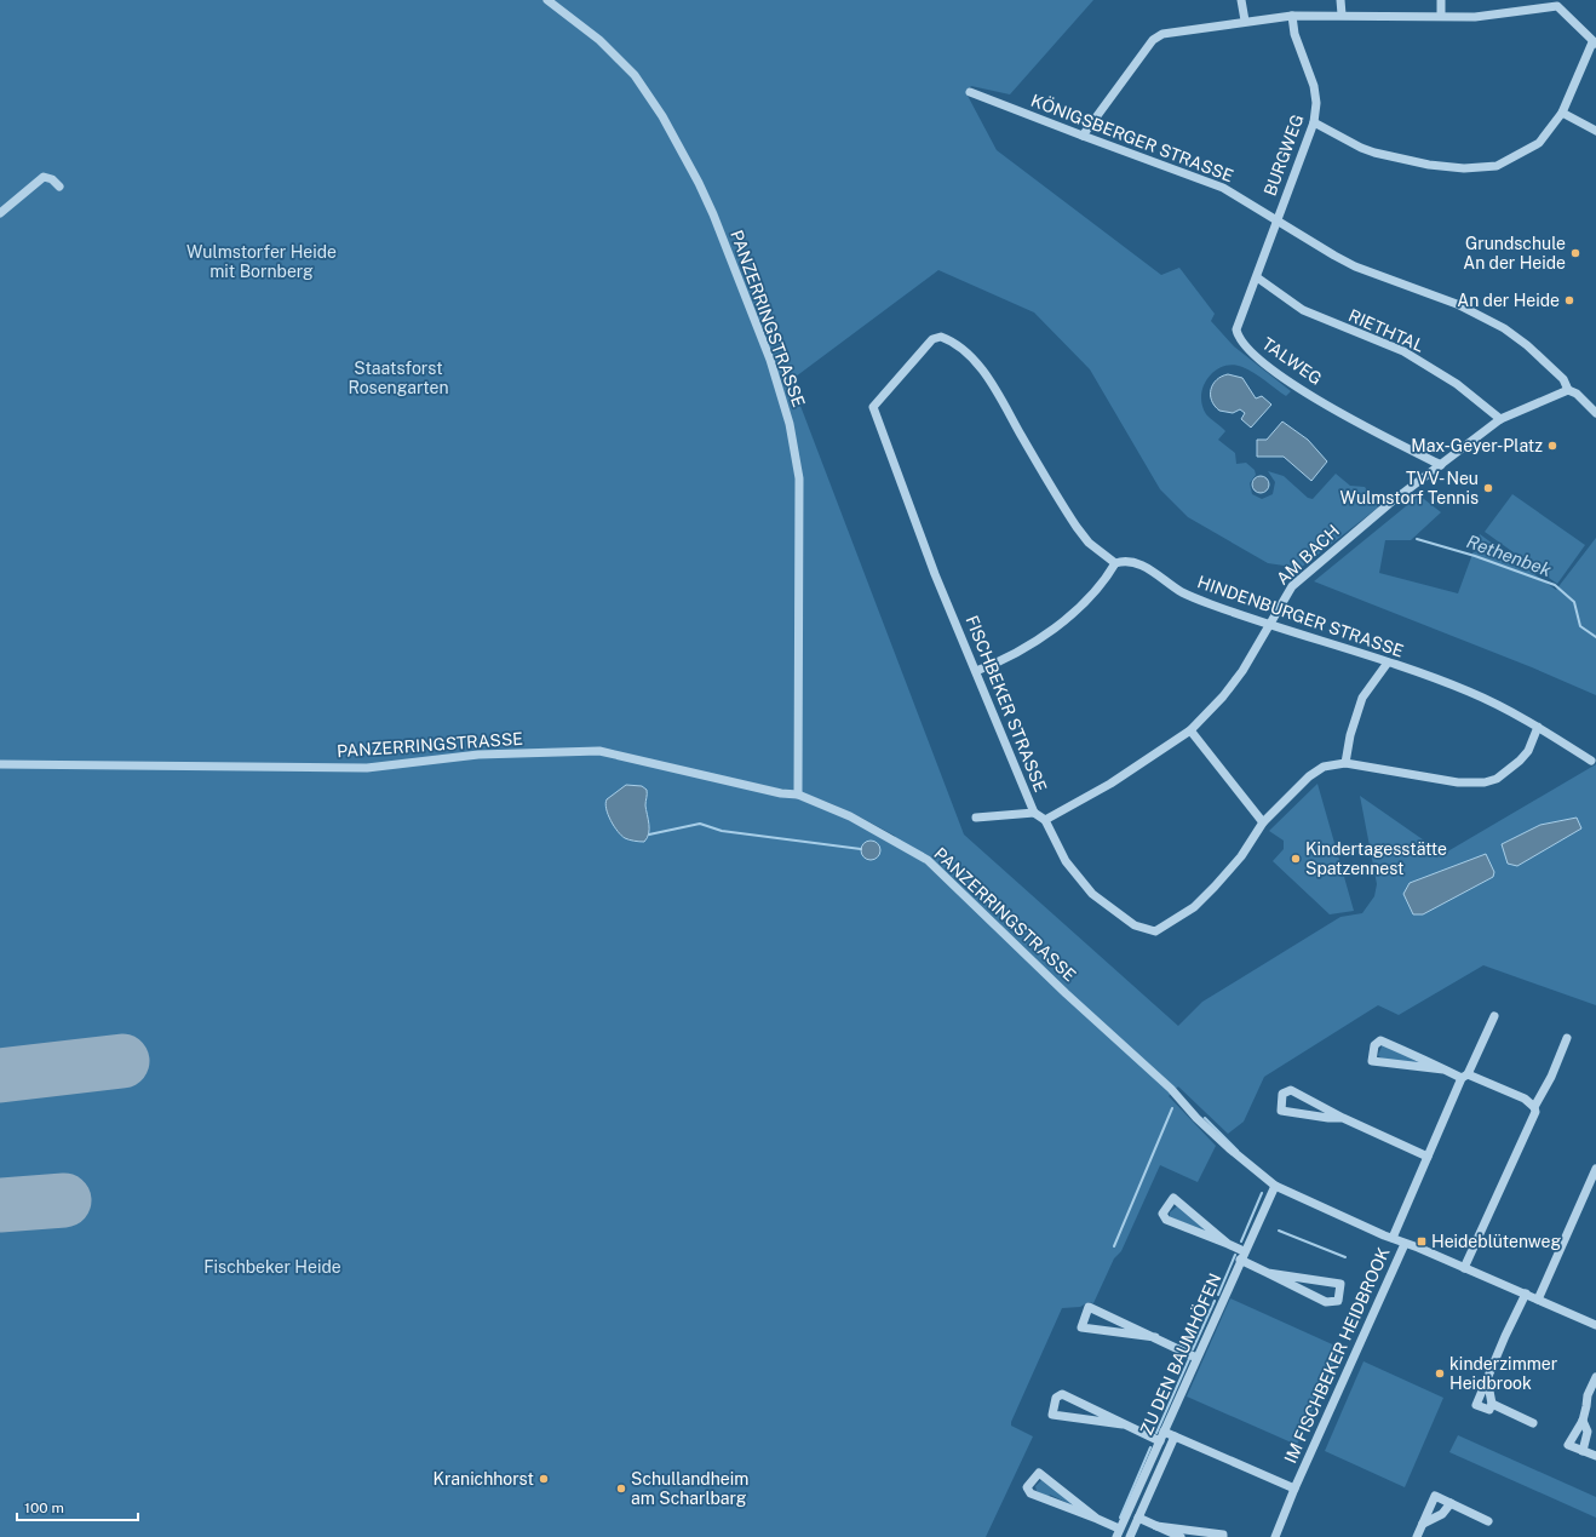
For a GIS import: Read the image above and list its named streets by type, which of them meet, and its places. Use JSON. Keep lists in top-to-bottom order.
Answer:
{
  "streets": {
    "street": [
      "KÖNIGSBERGER STRASSE",
      "BURGWEG",
      "PANZERRINGSTRASSE",
      "RIETHTAL",
      "TALWEG",
      "AM BACH",
      "HINDENBURGER STRASSE",
      "FISCHBEKER STRASSE",
      "ZU DEN BAUMHÖFEN",
      "IM FISCHBEKER HEIDBROOK"
    ]
  },
  "crossings": [
    ["KÖNIGSBERGER STRASSE", "BURGWEG"],
    ["KÖNIGSBERGER STRASSE", "TALWEG"],
    ["KÖNIGSBERGER STRASSE", "AM BACH"],
    ["BURGWEG", "TALWEG"],
    ["PANZERRINGSTRASSE", "ZU DEN BAUMHÖFEN"],
    ["RIETHTAL", "TALWEG"],
    ["RIETHTAL", "AM BACH"],
    ["TALWEG", "AM BACH"],
    ["AM BACH", "HINDENBURGER STRASSE"],
    ["AM BACH", "FISCHBEKER STRASSE"],
    ["HINDENBURGER STRASSE", "FISCHBEKER STRASSE"]
  ],
  "water": ["Rethenbek"],
  "parks": ["Wulmstorfer Heide mit Bornberg", "Staatsforst Rosengarten", "Fischbeker Heide"],
  "places": {
    "other": [
      "Grundschule An der Heide",
      "An der Heide",
      "Max-Geyer-Platz",
      "TVV- Neu Wulmstorf Tennis",
      "Kindertagesstätte Spatzennest",
      "kinderzimmer Heidbrook",
      "Kranichhorst",
      "Schullandheim am Scharlbarg"
    ],
    "transit": ["Heideblütenweg"]
  },
  "scale_bar": "100 m"
}
